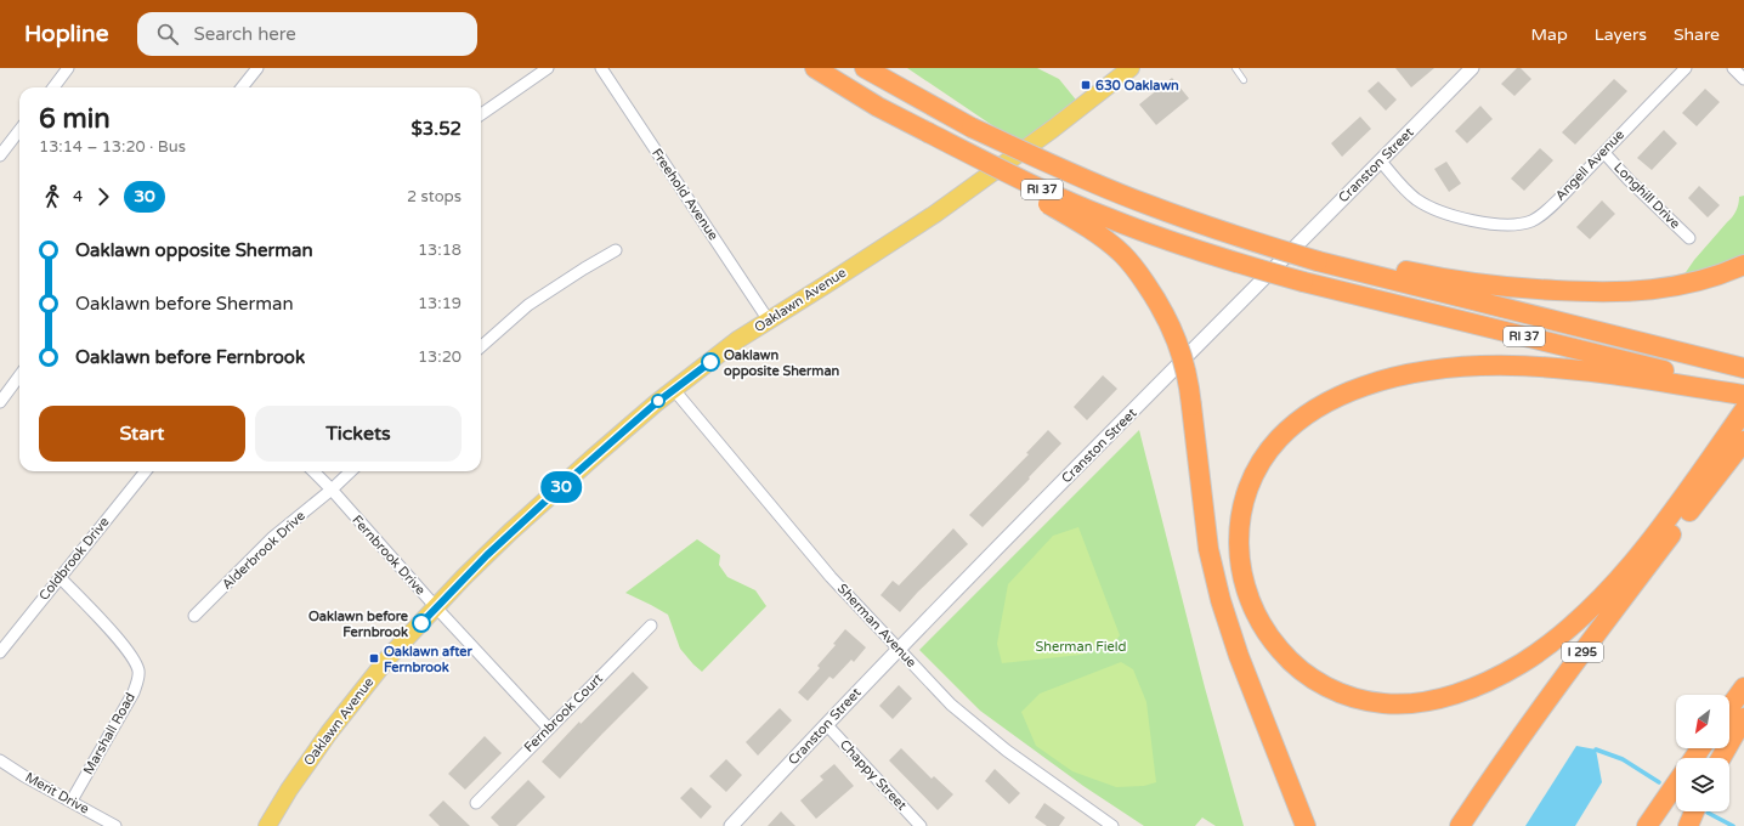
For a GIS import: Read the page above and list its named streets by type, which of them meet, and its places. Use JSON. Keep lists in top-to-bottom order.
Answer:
{
  "streets": {
    "highway": ["RI 37", "I 295"],
    "main road": ["Oaklawn Avenue"],
    "street": [
      "Cranston Street",
      "Angell Avenue",
      "Freehold Avenue",
      "Longhill Drive",
      "Alderbrook Drive",
      "Fernbrook Drive",
      "Coldbrook Drive",
      "Sherman Avenue",
      "Fernbrook Court",
      "Marshall Road",
      "Chappy Street",
      "Merit Drive"
    ]
  },
  "crossings": [
    ["Cranston Street", "Angell Avenue"],
    ["Cranston Street", "Sherman Avenue"],
    ["Cranston Street", "Chappy Street"],
    ["Angell Avenue", "Longhill Drive"],
    ["Freehold Avenue", "Oaklawn Avenue"],
    ["Oaklawn Avenue", "Fernbrook Drive"],
    ["Oaklawn Avenue", "Sherman Avenue"],
    ["Alderbrook Drive", "Fernbrook Drive"],
    ["Fernbrook Drive", "Fernbrook Court"],
    ["Coldbrook Drive", "Marshall Road"],
    ["Marshall Road", "Merit Drive"]
  ],
  "parks": ["Sherman Field"],
  "places": {
    "transit": ["630 Oaklawn", "Oaklawn after Fernbrook"],
    "other": ["Oaklawn opposite Sherman", "Oaklawn before Fernbrook"]
  },
  "lines": ["bus line 30"],
  "north": "bottom left",
  "page": {
    "header": "Hopline",
    "search": "Search here",
    "nav": ["Map", "Layers", "Share"],
    "on_map": "30",
    "heading": ["6 min", "13:14 – 13:20 · Bus", "$3.52"],
    "legs": ["4", "30", "2 stops"],
    "list": [
      {
        "name": "Oaklawn opposite Sherman",
        "value": "13:18"
      },
      {
        "name": "Oaklawn before Sherman",
        "value": "13:19"
      },
      {
        "name": "Oaklawn before Fernbrook",
        "value": "13:20"
      }
    ],
    "buttons": ["Start", "Tickets"]
  }
}
